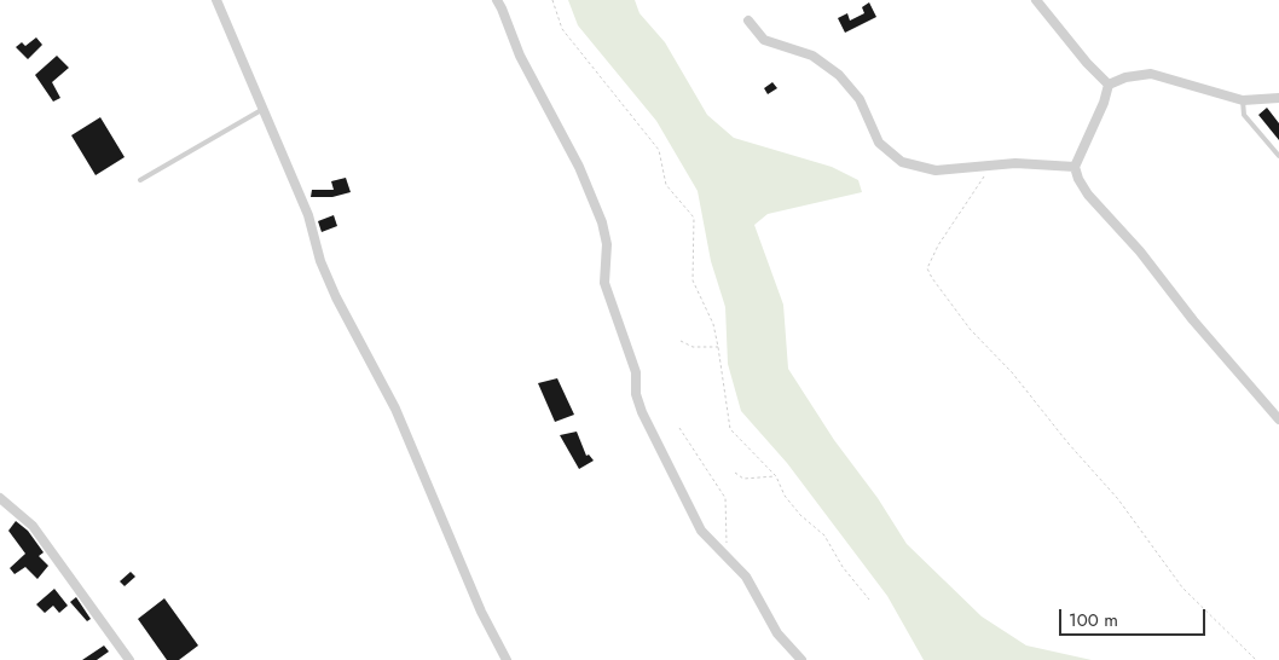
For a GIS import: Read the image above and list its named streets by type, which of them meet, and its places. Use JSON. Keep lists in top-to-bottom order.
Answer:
{
  "scale_bar": "100 m"
}
